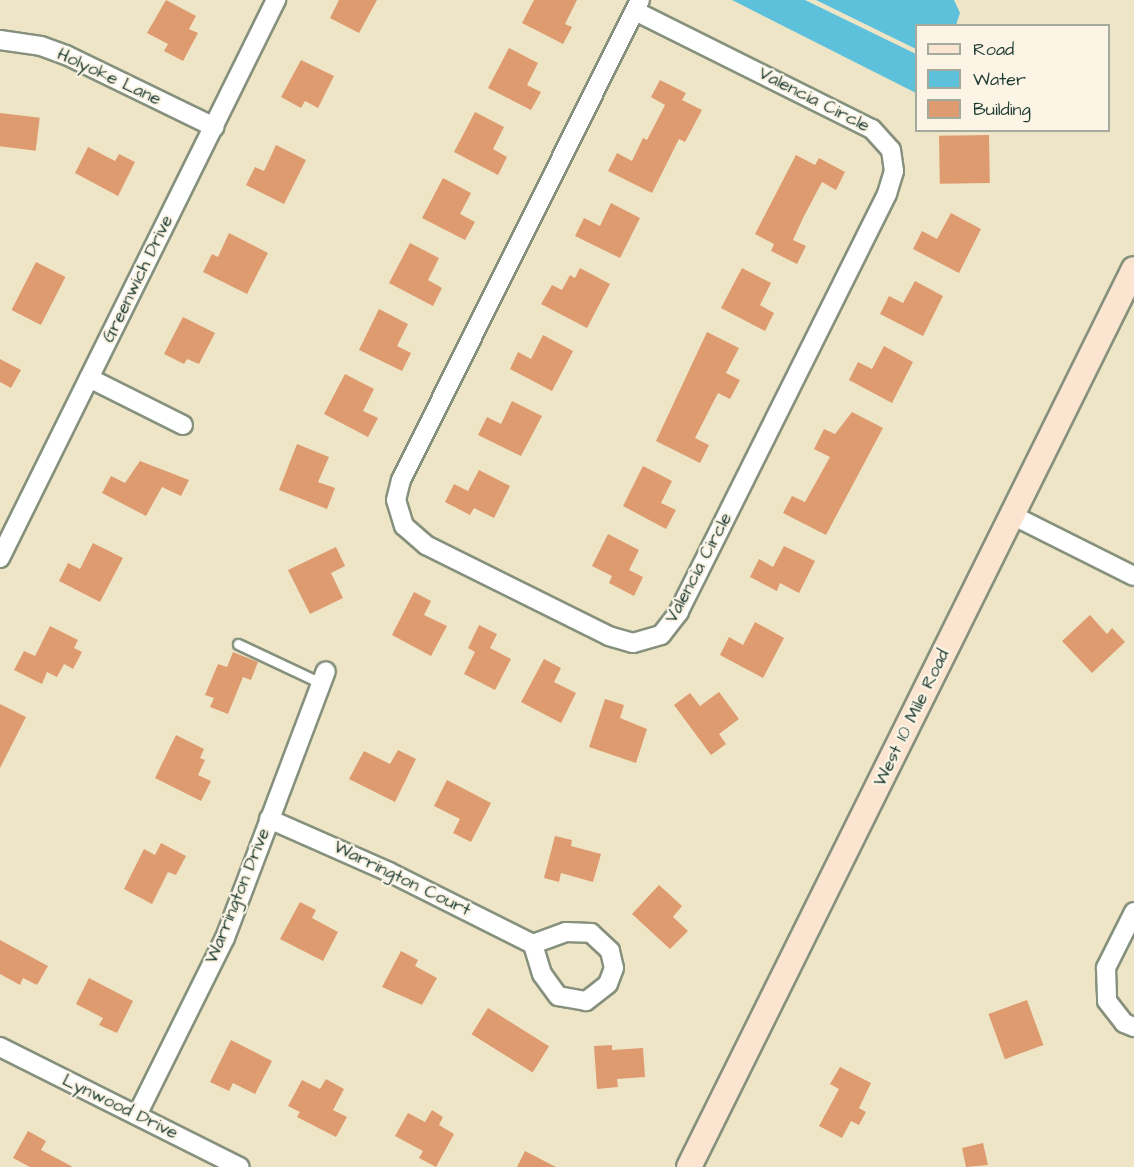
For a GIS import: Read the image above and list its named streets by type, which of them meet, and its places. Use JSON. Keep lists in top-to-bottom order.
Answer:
{
  "streets": {
    "main road": ["West 10 Mile Road"],
    "street": [
      "Holyoke Lane",
      "Valencia Circle",
      "Greenwich Drive",
      "Warrington Court",
      "Warrington Drive",
      "Lynwood Drive"
    ]
  },
  "crossings": [
    ["Holyoke Lane", "Greenwich Drive"],
    ["Warrington Court", "Warrington Drive"],
    ["Warrington Drive", "Lynwood Drive"]
  ],
  "legend": ["Road", "Water", "Building"]
}
